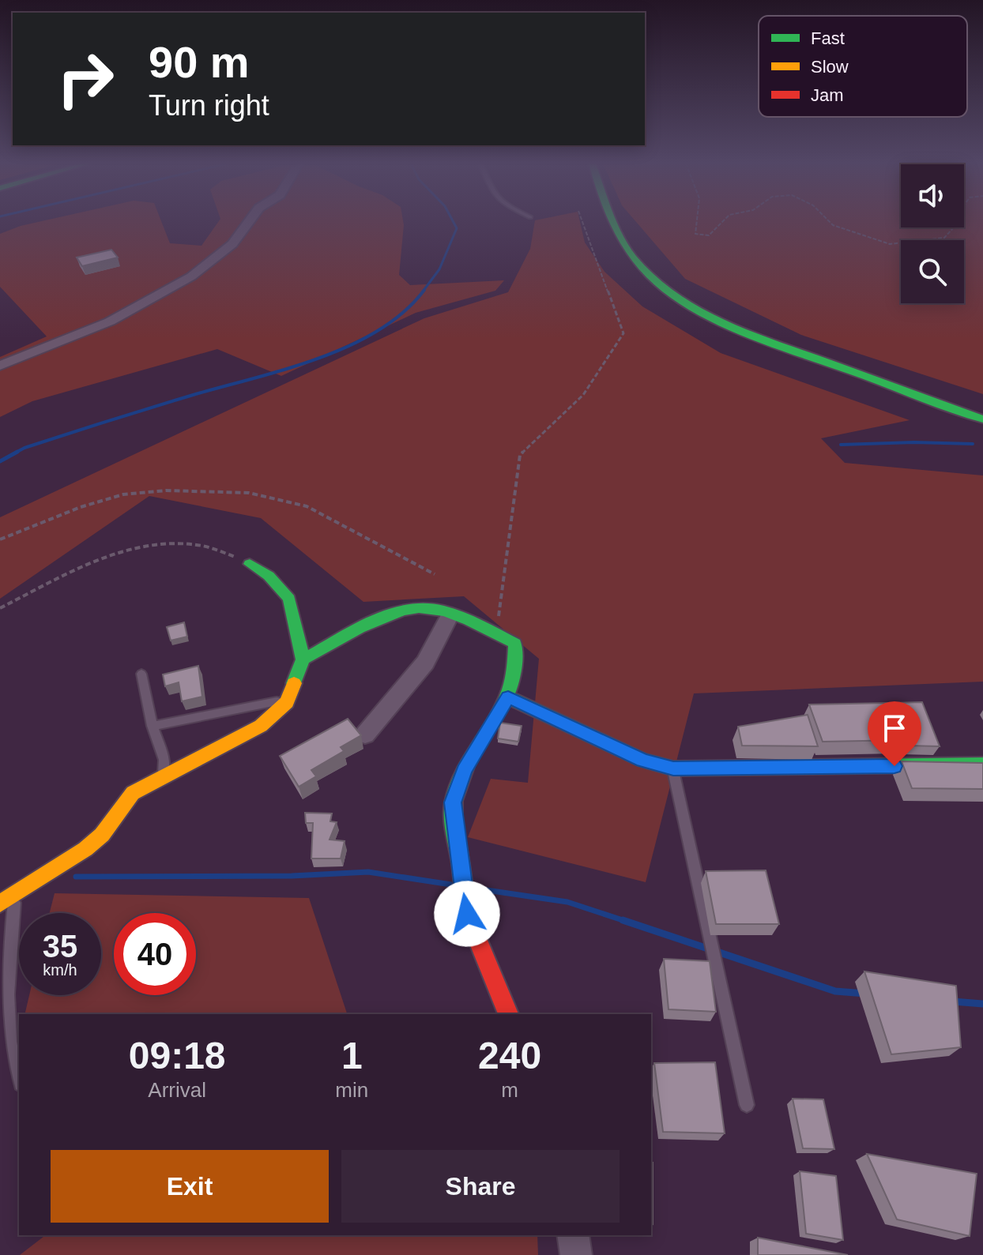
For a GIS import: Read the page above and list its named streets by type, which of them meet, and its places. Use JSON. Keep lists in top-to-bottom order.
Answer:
{
  "legend": ["Fast", "Slow", "Jam"],
  "page": {
    "turn": ["90 m", "Turn right"],
    "speed": "35 km/h",
    "limit": "40",
    "eta": [
      "09:18",
      "Arrival",
      "1",
      "min",
      "240",
      "m"
    ],
    "buttons": ["Exit", "Share"]
  }
}
